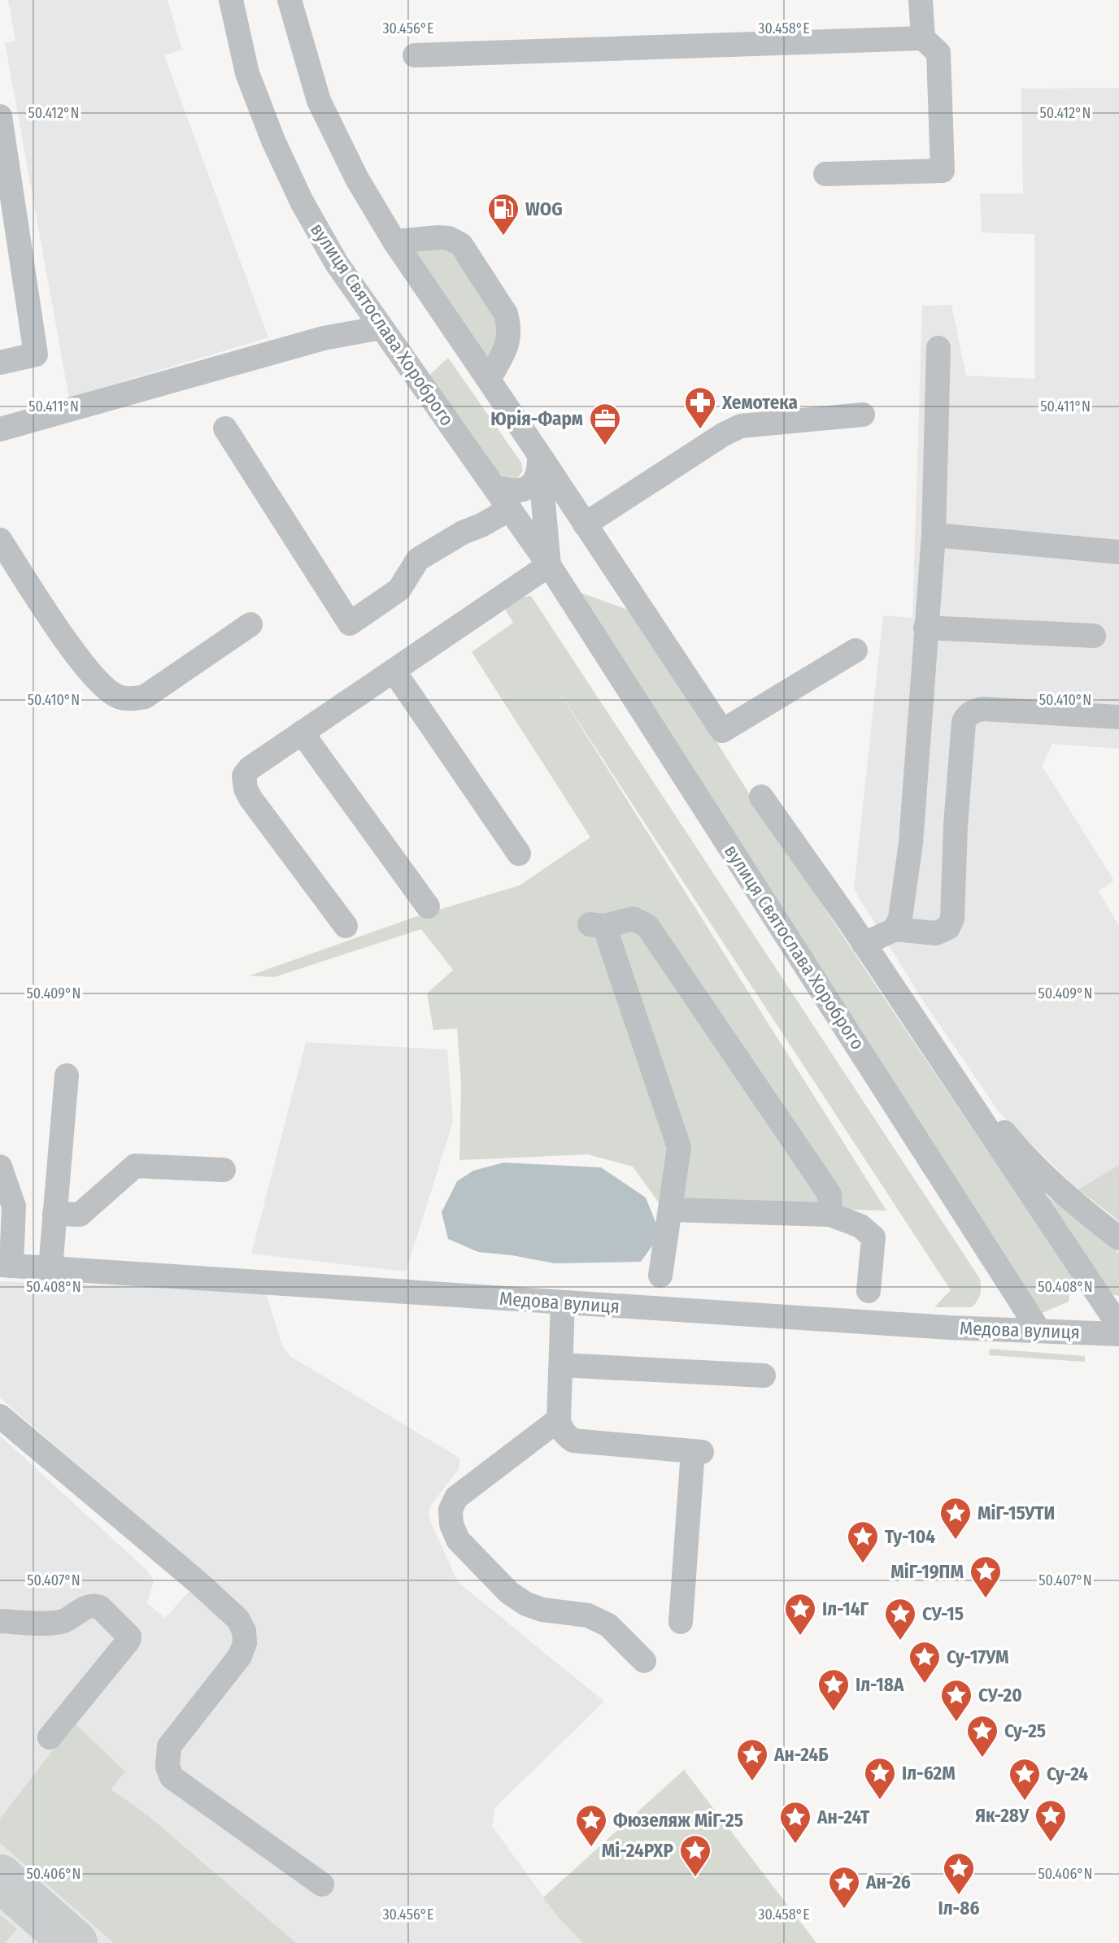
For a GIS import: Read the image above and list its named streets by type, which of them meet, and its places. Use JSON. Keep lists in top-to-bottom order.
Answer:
{
  "streets": {
    "street": ["вулиця Святослава Хороброго", "Медова вулиця"]
  },
  "crossings": [
    ["вулиця Святослава Хороброго", "Медова вулиця"]
  ],
  "places": {
    "fuel station": ["WOG"],
    "pharmacy": ["Хемотека"],
    "office": ["Юрія-Фарм"],
    "place": [
      "МіГ-15УТИ",
      "Ту-104",
      "МіГ-19ПМ",
      "Іл-14Г",
      "СУ-15",
      "Су-17УМ",
      "Іл-18А",
      "СУ-20",
      "Су-25",
      "Ан-24Б",
      "Іл-62М",
      "Су-24",
      "Як-28У",
      "Ан-24Т",
      "Фюзеляж МіГ-25",
      "Мі-24РХР",
      "Іл-86",
      "Ан-26"
    ]
  },
  "coordinates": [
    "30.456°E",
    "30.458°E",
    "50.412°N",
    "50.411°N",
    "50.410°N",
    "50.409°N",
    "50.408°N",
    "50.407°N",
    "50.406°N"
  ]
}
